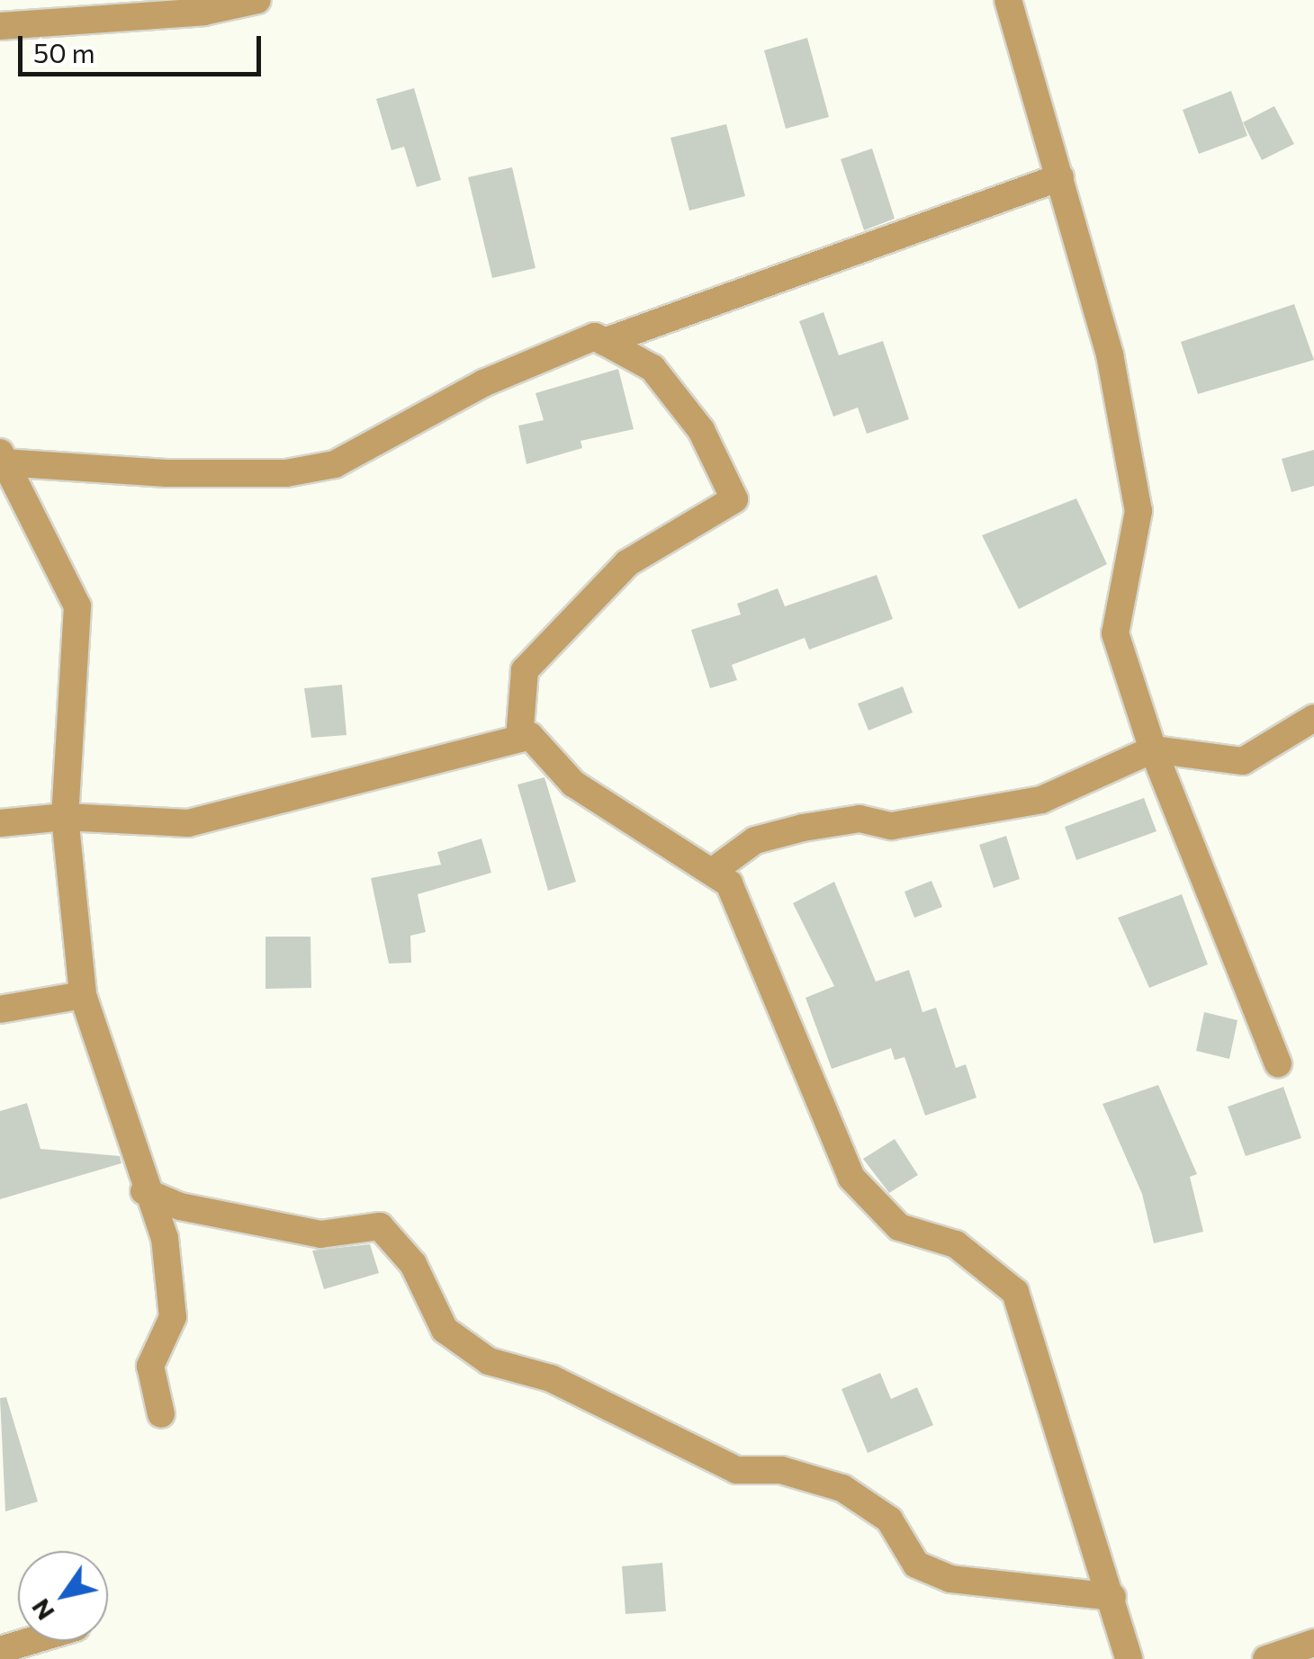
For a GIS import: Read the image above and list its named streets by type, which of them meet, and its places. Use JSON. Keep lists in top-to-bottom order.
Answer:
{
  "scale_bar": "50 m",
  "north": "bottom left"
}
